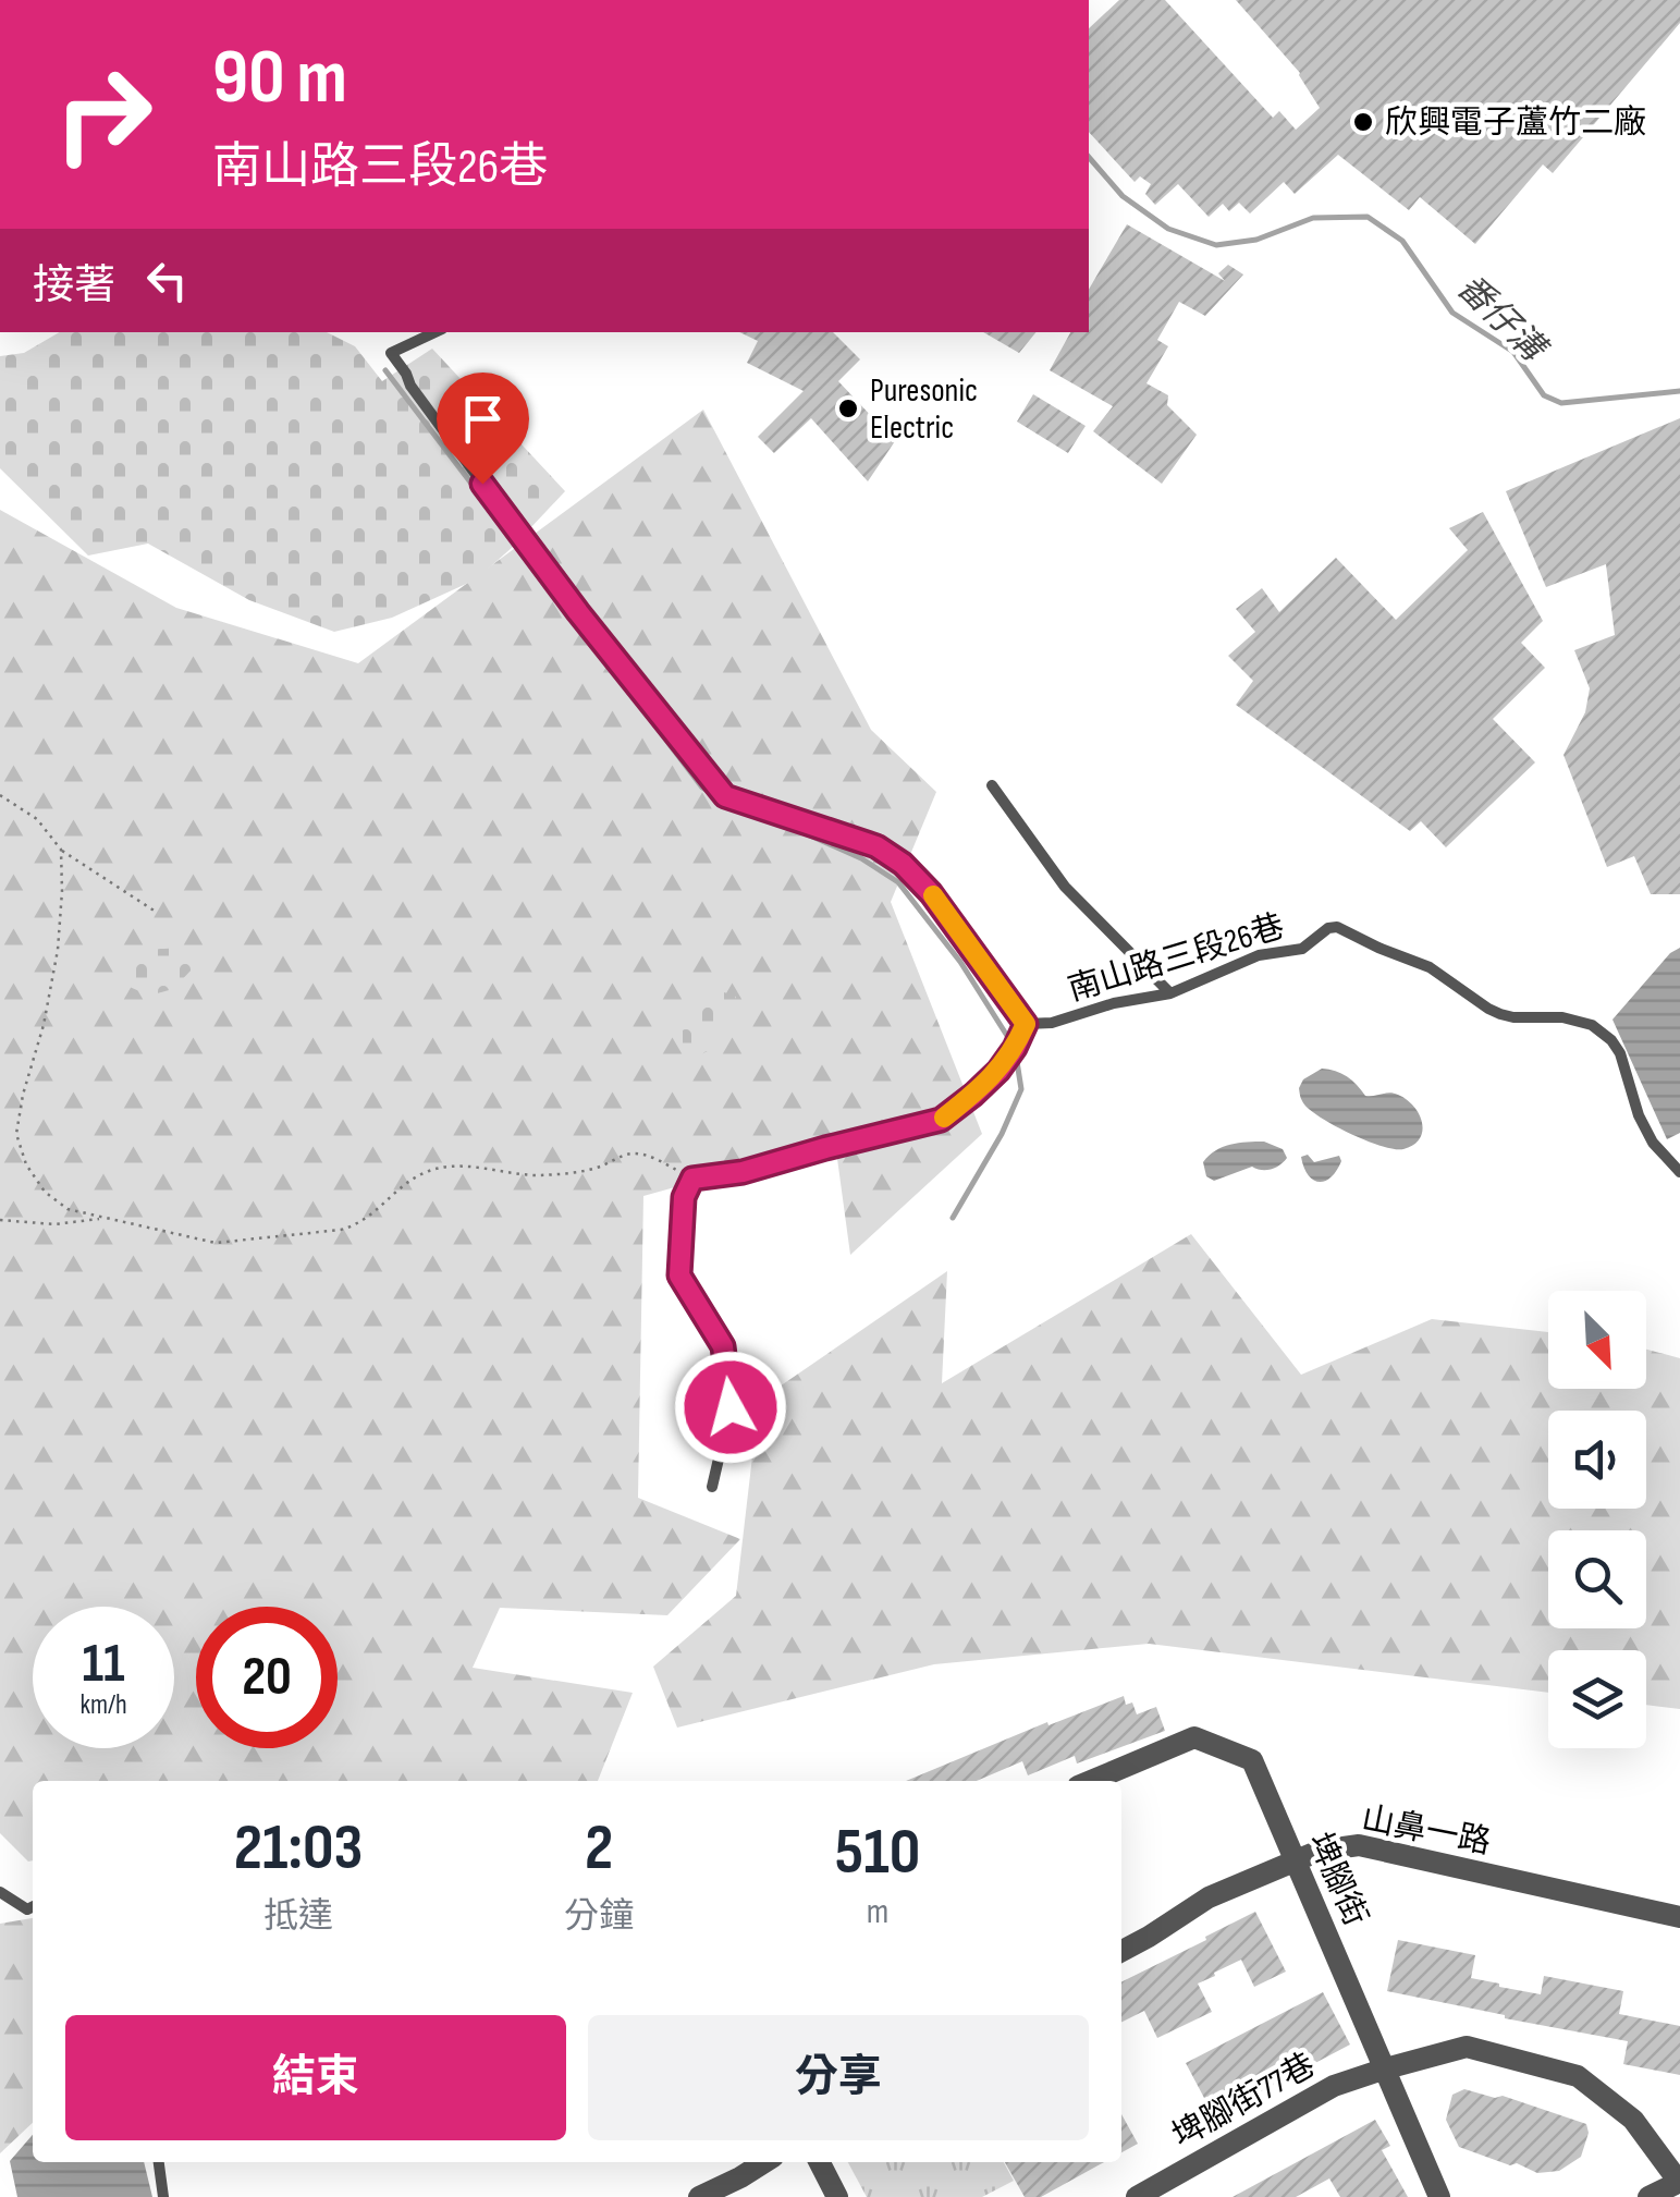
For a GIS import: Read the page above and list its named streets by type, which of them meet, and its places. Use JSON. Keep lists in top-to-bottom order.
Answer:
{
  "streets": {
    "street": ["山鼻一路", "埤腳街", "埤腳街77巷"],
    "lane": ["南山路三段26巷"]
  },
  "crossings": [
    ["山鼻一路", "埤腳街"],
    ["埤腳街", "埤腳街77巷"]
  ],
  "water": ["番仔溝"],
  "places": ["欣興電子蘆竹二廠", "Puresonic Electric"],
  "north": "bottom right",
  "page": {
    "turn": ["90 m", "南山路三段26巷"],
    "then": "接著",
    "speed": "11 km/h",
    "limit": "20",
    "eta": [
      "21:03",
      "抵達",
      "2",
      "分鐘",
      "510",
      "m"
    ],
    "buttons": ["結束", "分享"]
  }
}
